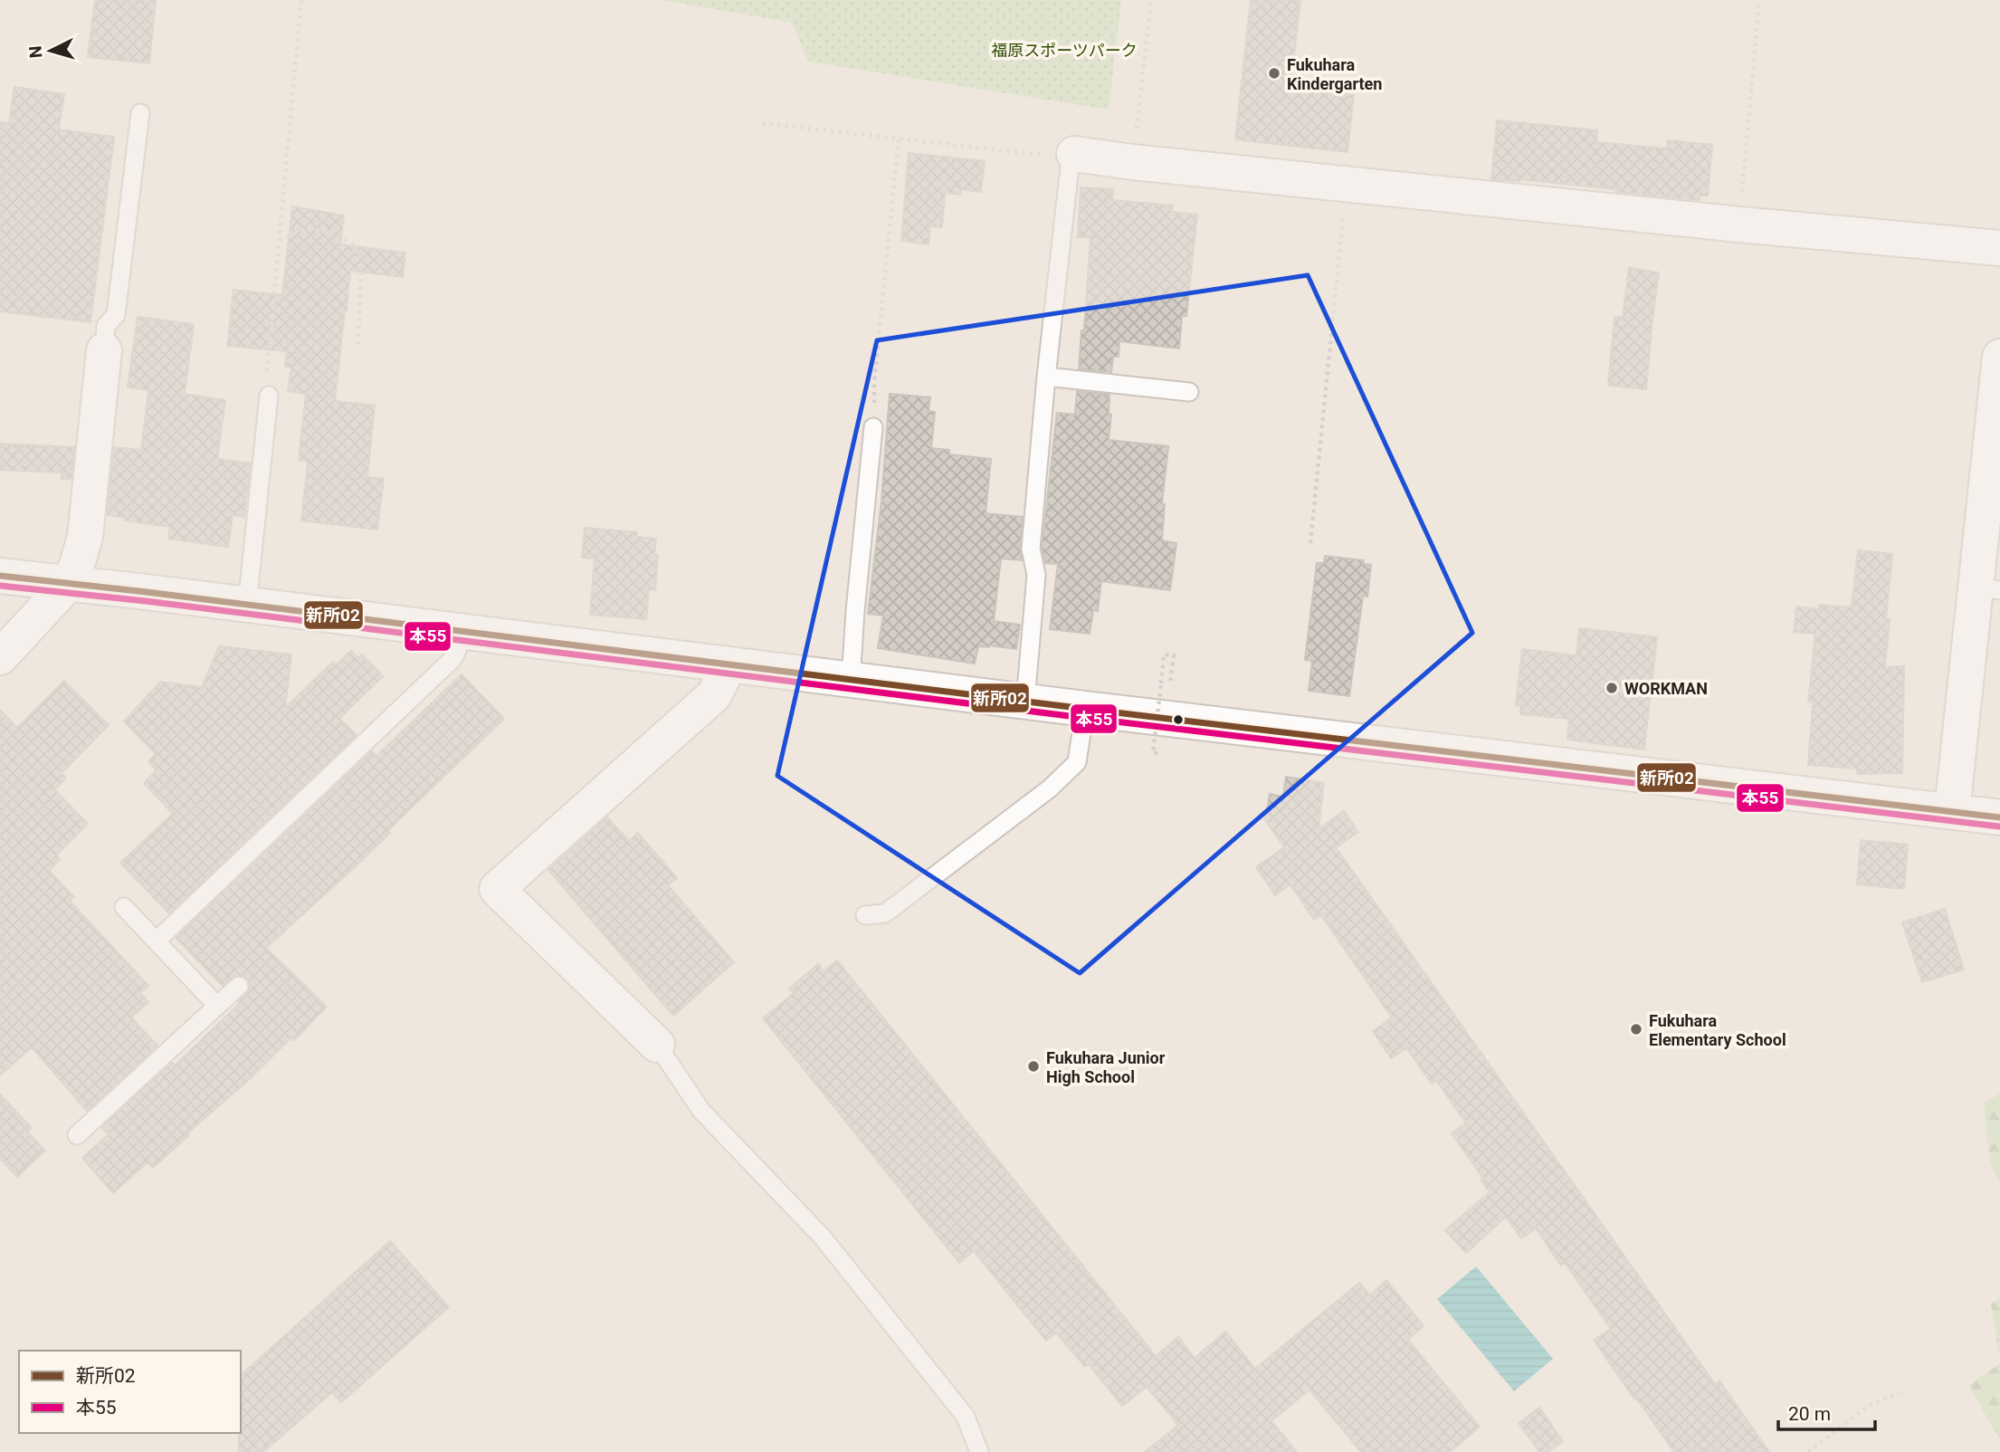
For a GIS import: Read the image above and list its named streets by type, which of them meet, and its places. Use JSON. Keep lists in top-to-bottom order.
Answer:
{
  "parks": ["福原スポーツパーク"],
  "places": [
    "Fukuhara Kindergarten",
    "WORKMAN",
    "Fukuhara Elementary School",
    "Fukuhara Junior High School"
  ],
  "lines": ["transit line 新所02", "transit line 本55"],
  "legend": ["新所02", "本55"],
  "scale_bar": "20 m",
  "north": "left"
}
